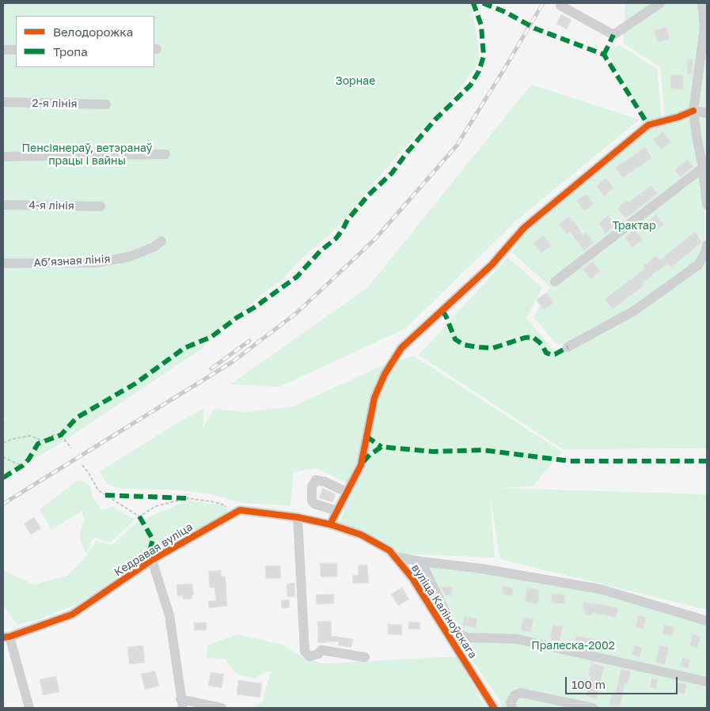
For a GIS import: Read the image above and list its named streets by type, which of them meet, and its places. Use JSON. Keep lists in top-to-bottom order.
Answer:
{
  "streets": {
    "street": [
      "2-я лінія",
      "4-я лінія",
      "Абʼязная лінія",
      "Кедравая вуліца",
      "вуліца Каліноўскага"
    ]
  },
  "crossings": [
    ["Кедравая вуліца", "вуліца Каліноўскага"]
  ],
  "parks": [
    "Зорнае",
    "Пенсіянераў, ветэранаў працы і вайны",
    "Трактар",
    "Пралеска-2002"
  ],
  "legend": ["Велодорожка", "Тропа"],
  "scale_bar": "100 m"
}
